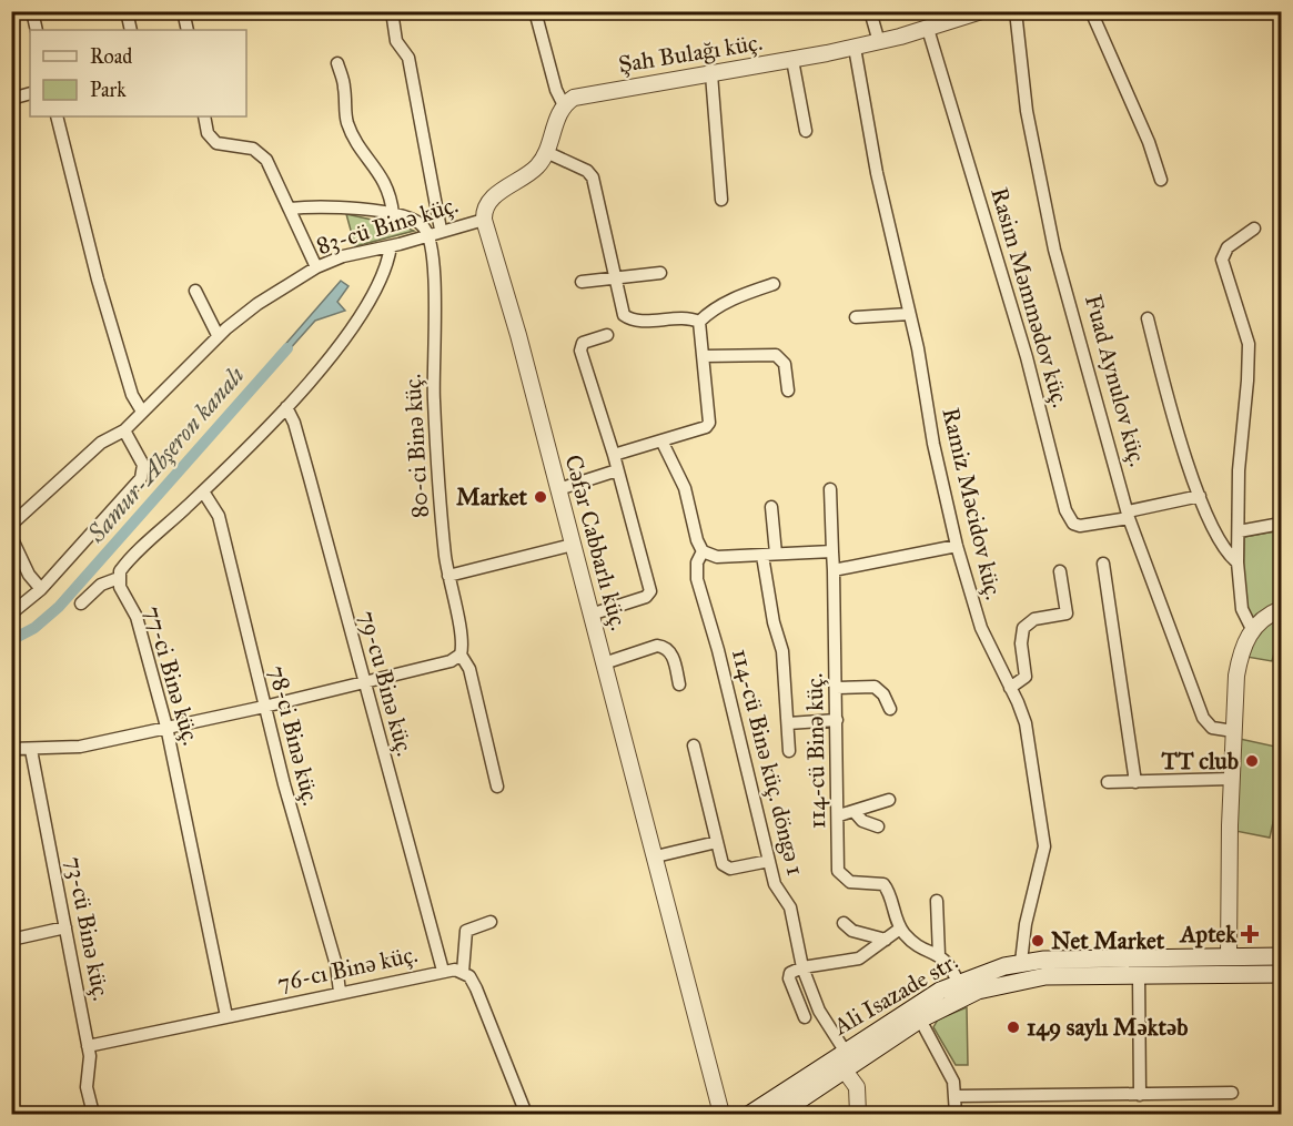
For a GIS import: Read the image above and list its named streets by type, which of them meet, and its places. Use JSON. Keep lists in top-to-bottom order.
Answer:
{
  "streets": {
    "main road": ["Ali Isazade str."],
    "street": [
      "Şah Bulağı küç.",
      "83-cü Binə küç.",
      "Rasim Məmmədov küç.",
      "Fuad Aynulov küç.",
      "80-ci Binə küç.",
      "Ramiz Məcidov küç.",
      "Cəfər Cabbarlı küç.",
      "77-ci Binə küç.",
      "79-cu Binə küç.",
      "78-ci Binə küç.",
      "114-cü Binə küç.",
      "114-cü Binə küç. döngə 1",
      "73-cü Binə küç.",
      "76-cı Binə küç."
    ]
  },
  "crossings": [
    ["Şah Bulağı küç.", "Rasim Məmmədov küç."],
    ["Şah Bulağı küç.", "Ramiz Məcidov küç."],
    ["83-cü Binə küç.", "80-ci Binə küç."],
    ["83-cü Binə küç.", "Cəfər Cabbarlı küç."],
    ["Rasim Məmmədov küç.", "Fuad Aynulov küç."],
    ["Ramiz Məcidov küç.", "Ali Isazade str."],
    ["77-ci Binə küç.", "76-cı Binə küç."],
    ["79-cu Binə küç.", "76-cı Binə küç."],
    ["78-ci Binə küç.", "76-cı Binə küç."],
    ["114-cü Binə küç. döngə 1", "Ali Isazade str."],
    ["73-cü Binə küç.", "76-cı Binə küç."]
  ],
  "water": ["Samur-Abşeron kanalı"],
  "places": {
    "other": [
      "Market",
      "TT club",
      "Net Market",
      "149 saylı Məktəb"
    ],
    "health": ["Aptek"]
  },
  "legend": ["Road", "Park"]
}
